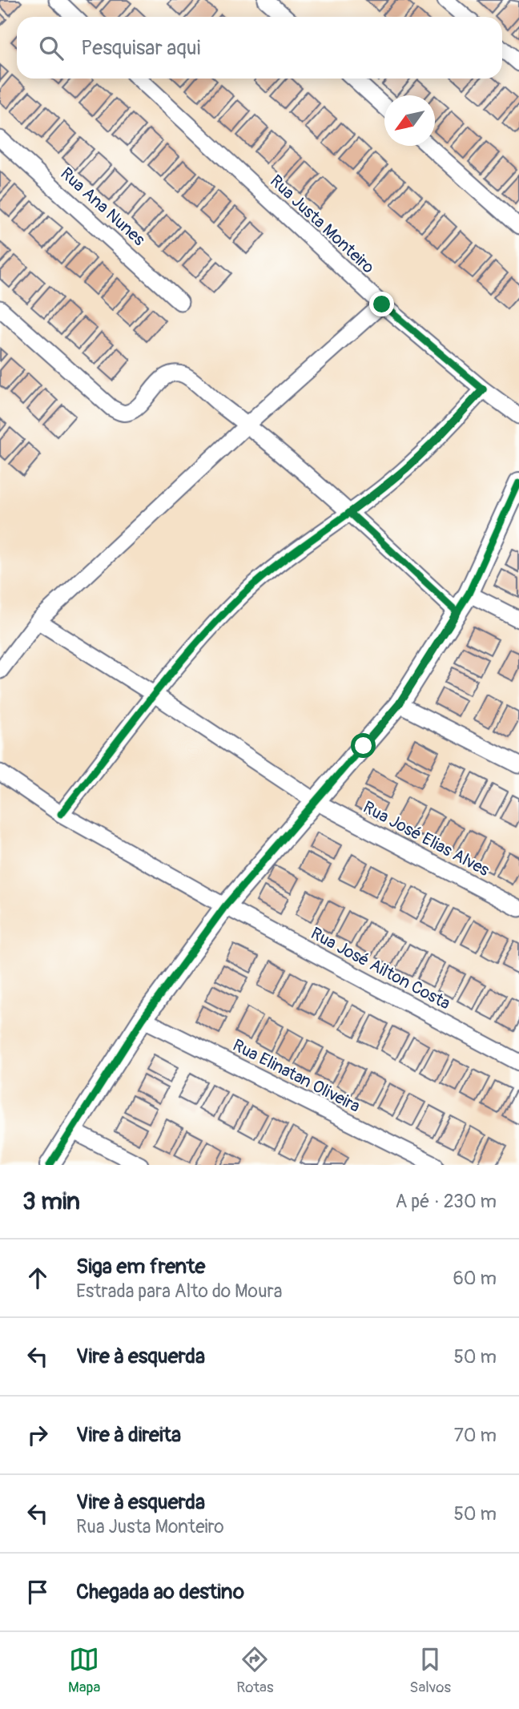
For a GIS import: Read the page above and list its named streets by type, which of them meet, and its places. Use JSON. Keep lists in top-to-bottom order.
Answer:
{
  "streets": {
    "street": [
      "Rua Ana Nunes",
      "Rua Justa Monteiro",
      "Rua José Elias Alves",
      "Rua José Ailton Costa",
      "Rua Elinatan Oliveira"
    ]
  },
  "north": "bottom left",
  "page": {
    "search": "Pesquisar aqui",
    "heading": ["3 min", "A pé · 230 m"],
    "list": [
      ["Siga em frente", "Estrada para Alto do Moura", "60 m"],
      ["Vire à esquerda", "50 m"],
      ["Vire à direita", "70 m"],
      ["Vire à esquerda", "Rua Justa Monteiro", "50 m"],
      "Chegada ao destino"
    ],
    "nav": ["Mapa", "Rotas", "Salvos"]
  }
}
